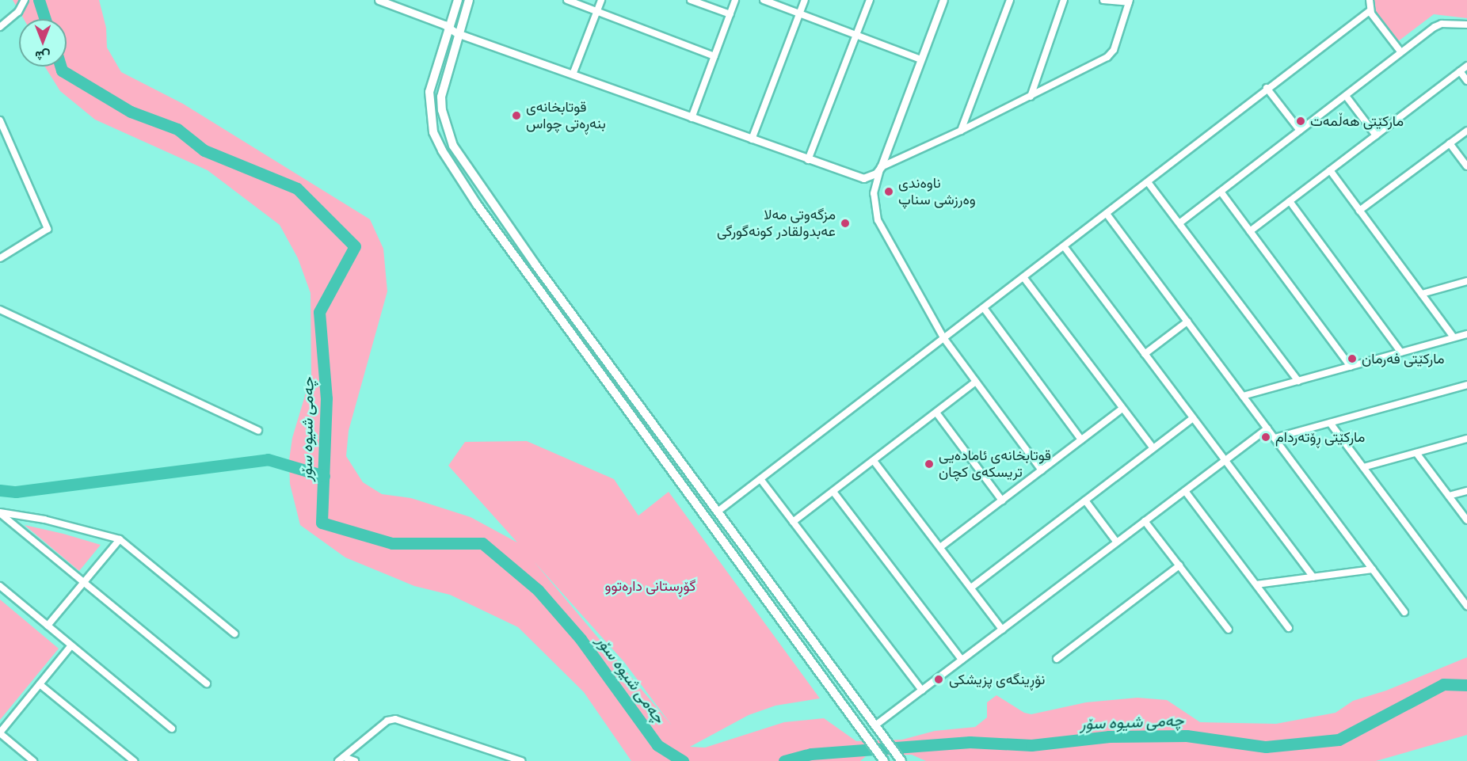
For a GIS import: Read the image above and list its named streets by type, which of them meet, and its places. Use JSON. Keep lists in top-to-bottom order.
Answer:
{
  "water": ["چەمی شیوە سۆر"],
  "parks": ["گۆڕستانی دارەتوو"],
  "places": [
    "قوتابخانەی بنەڕەتی چواس",
    "مارکێتی هەڵمەت",
    "ناوەندی وەرزشی سناپ",
    "مزگەوتی مەلا عەبدولقادر کونەگورگی",
    "مارکێتی فەرمان",
    "مارکێتی ڕۆتەردام",
    "قوتابخانەی ئامادەیی تریسکەی کچان",
    "نۆڕینگەی پزیشکی"
  ],
  "north": "bottom"
}
